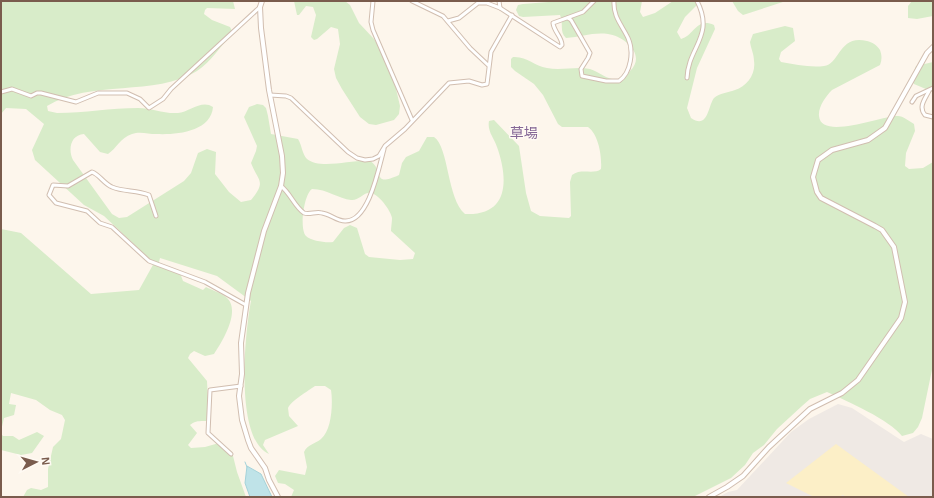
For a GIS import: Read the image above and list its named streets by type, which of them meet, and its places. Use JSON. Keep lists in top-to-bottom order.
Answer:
{
  "districts": ["草場"],
  "north": "right"
}
